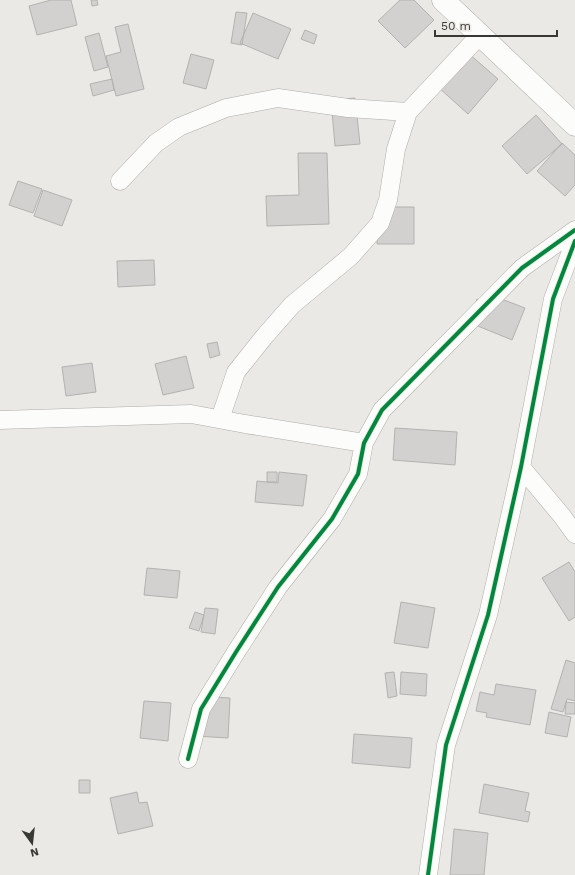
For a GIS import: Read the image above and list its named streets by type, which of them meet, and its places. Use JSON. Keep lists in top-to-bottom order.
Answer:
{
  "scale_bar": "50 m",
  "north": "bottom"
}
